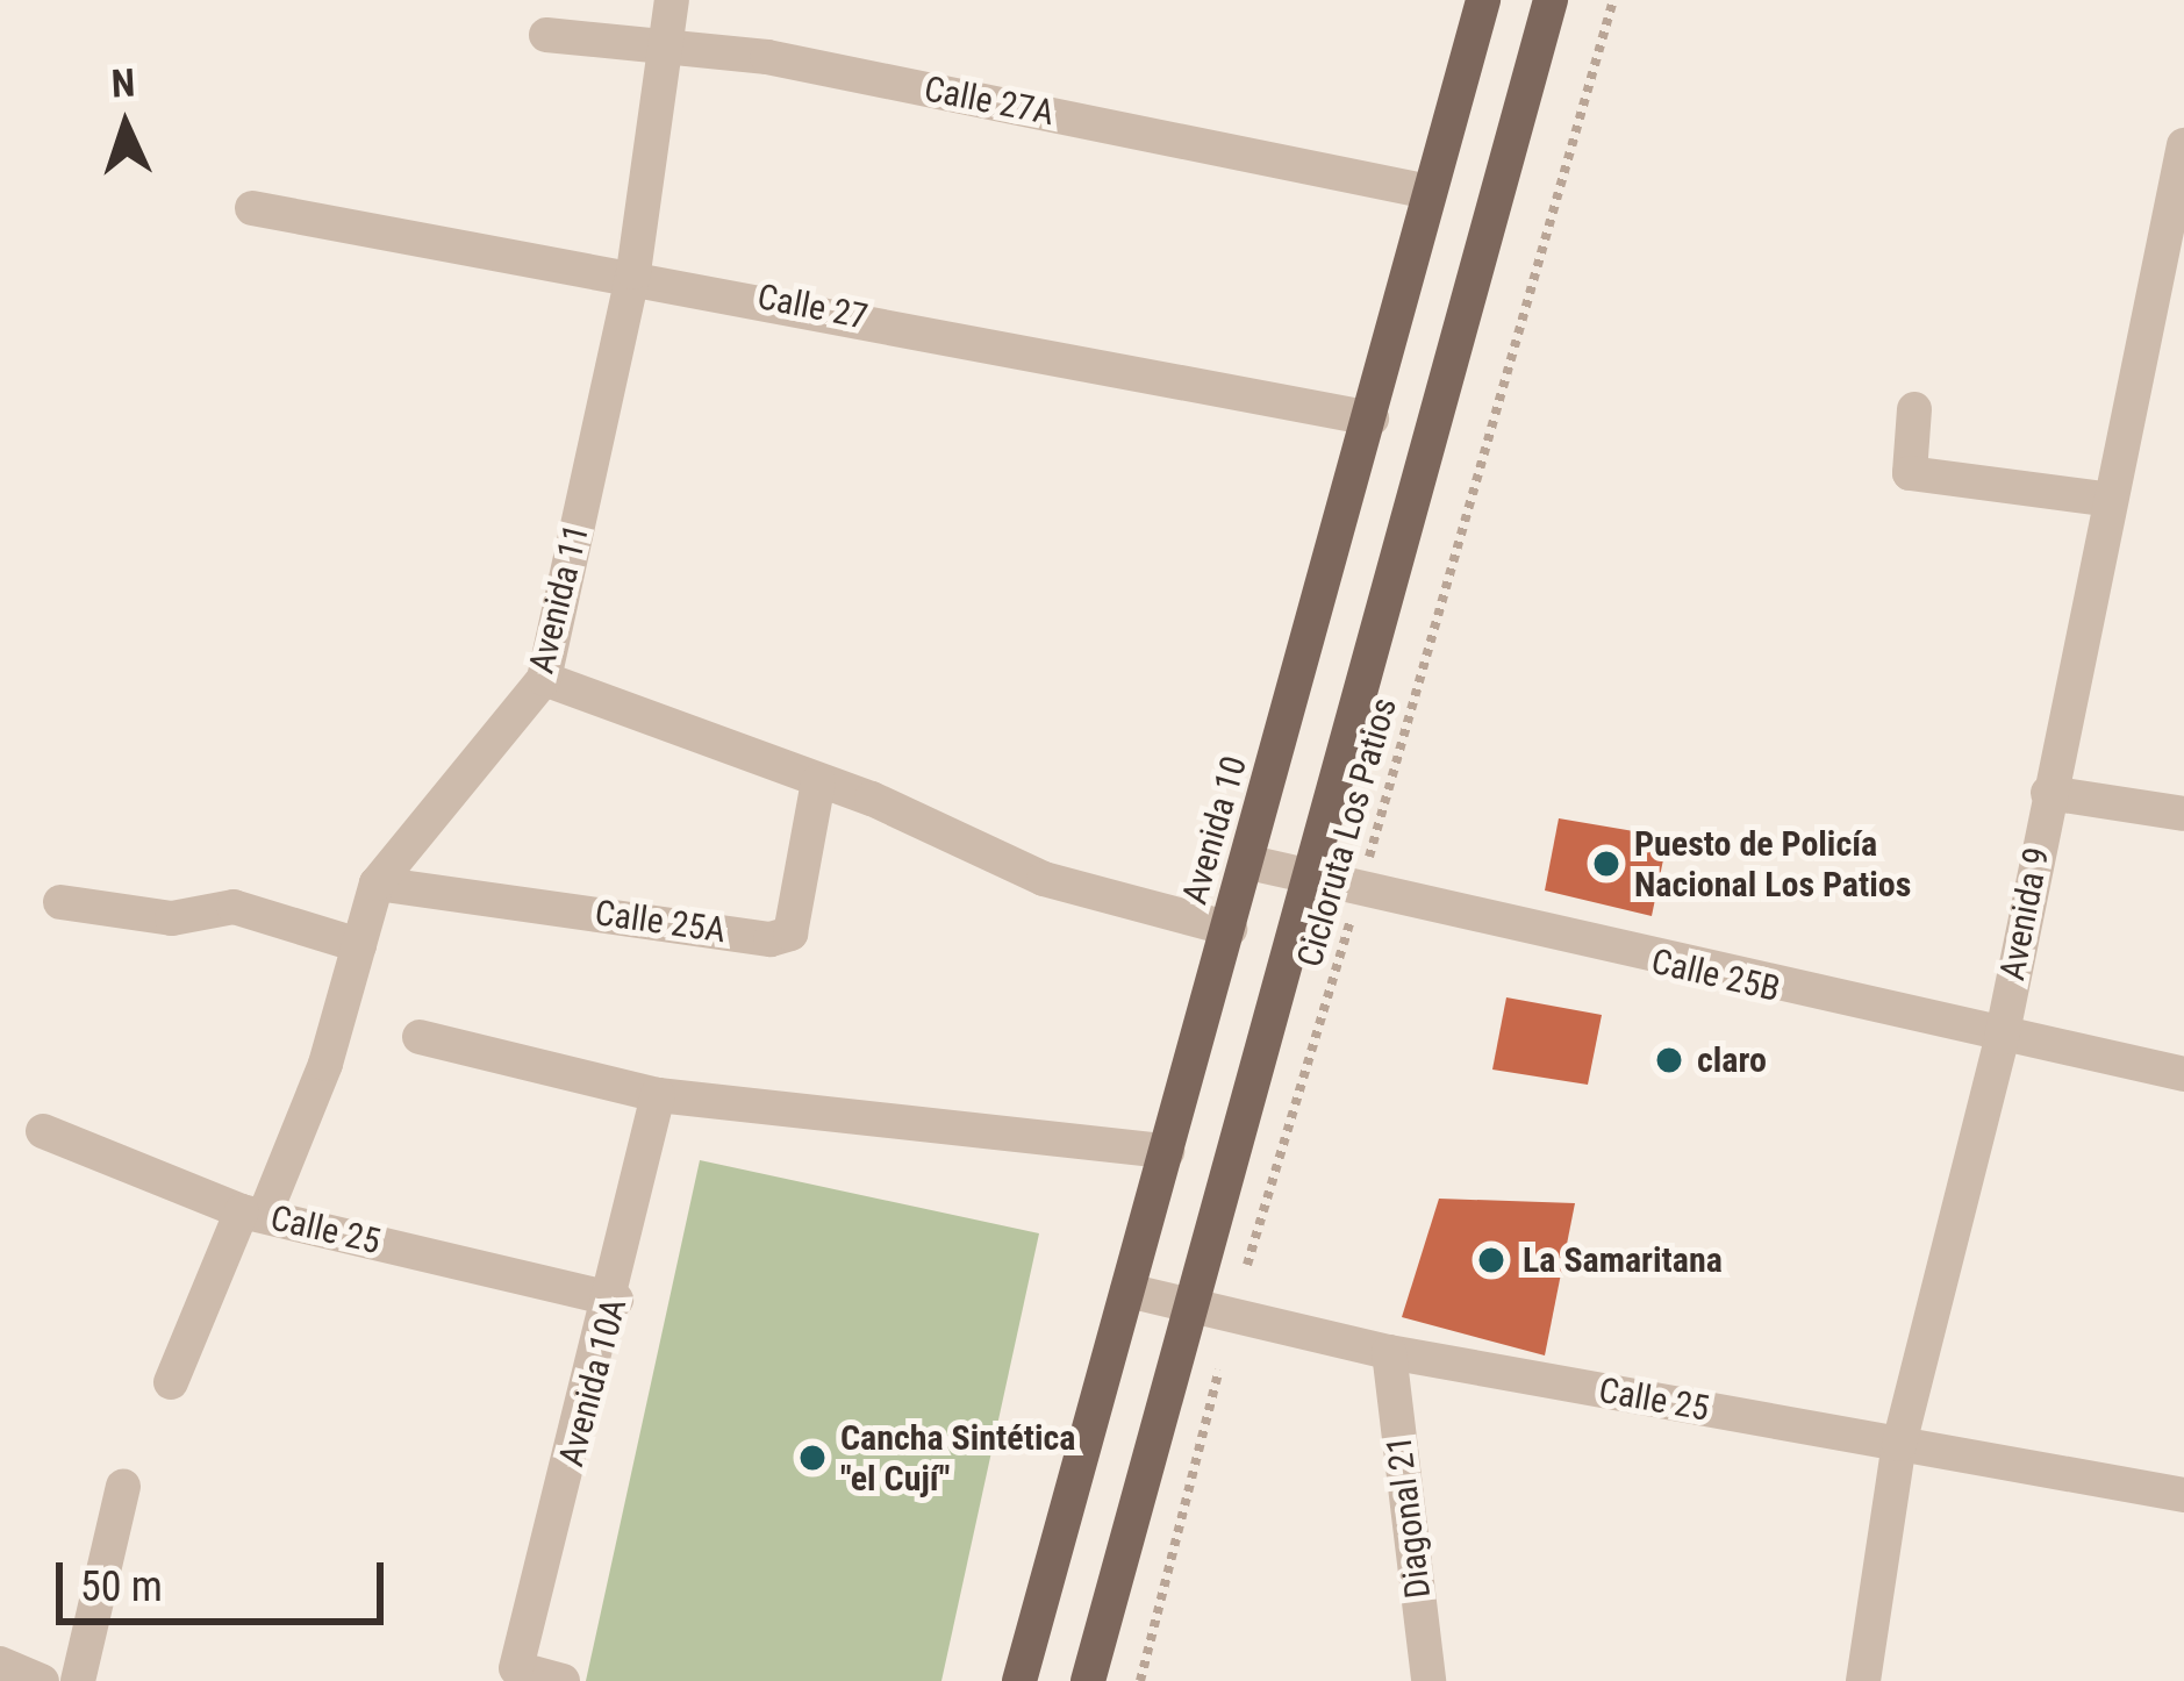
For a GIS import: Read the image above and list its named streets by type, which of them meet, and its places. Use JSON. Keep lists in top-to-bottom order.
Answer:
{
  "streets": {
    "main road": ["Avenida 10"],
    "street": [
      "Calle 27A",
      "Calle 27",
      "Avenida 11",
      "Avenida 9",
      "Calle 25A",
      "Calle 25B",
      "Calle 25",
      "Avenida 10A",
      "Diagonal 21"
    ],
    "path": ["Cicloruta Los Patios"]
  },
  "crossings": [
    ["Calle 27A", "Avenida 11"],
    ["Calle 27A", "Avenida 10"],
    ["Calle 27", "Avenida 11"],
    ["Calle 27", "Avenida 10"],
    ["Avenida 11", "Calle 25A"],
    ["Avenida 11", "Calle 25"],
    ["Avenida 10", "Calle 25B"],
    ["Avenida 10", "Calle 25"],
    ["Cicloruta Los Patios", "Calle 25B"],
    ["Cicloruta Los Patios", "Calle 25"],
    ["Avenida 9", "Calle 25B"],
    ["Avenida 9", "Calle 25"],
    ["Calle 25", "Avenida 10A"],
    ["Calle 25", "Diagonal 21"]
  ],
  "places": [
    "Puesto de Policía Nacional Los Patios",
    "claro",
    "La Samaritana",
    "Cancha Sintética \"el Cují\""
  ],
  "scale_bar": "50 m",
  "north": "top"
}
